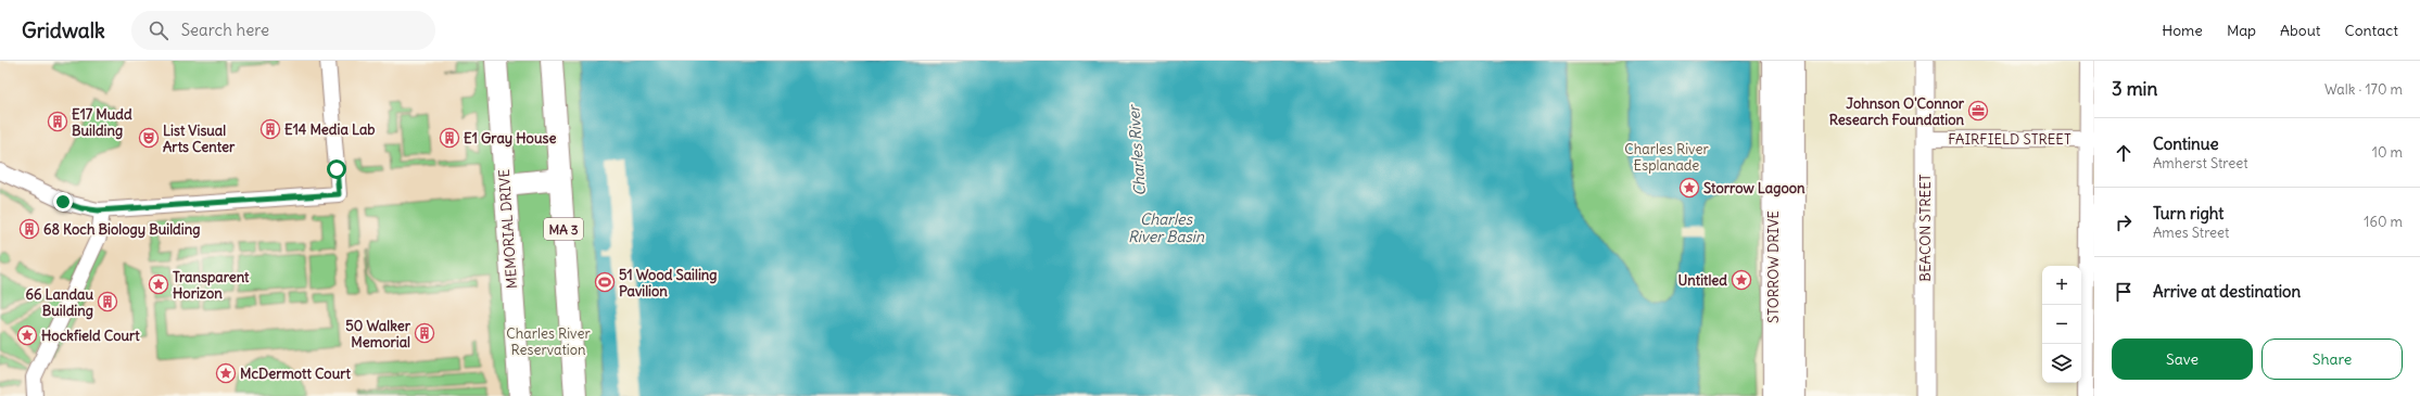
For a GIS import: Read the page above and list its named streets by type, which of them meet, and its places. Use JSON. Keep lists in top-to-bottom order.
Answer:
{
  "streets": {
    "highway": ["MEMORIAL DRIVE", "MA 3", "STORROW DRIVE"],
    "main road": ["BEACON STREET"],
    "street": ["FAIRFIELD STREET"]
  },
  "crossings": [
    ["FAIRFIELD STREET", "BEACON STREET"]
  ],
  "water": ["Charles River", "Charles River Basin"],
  "parks": ["Charles River Esplanade", "Charles River Reservation"],
  "places": {
    "office": ["Johnson O'Connor Research Foundation"],
    "building": [
      "E17 Mudd Building",
      "E14 Media Lab",
      "E1 Gray House",
      "68 Koch Biology Building",
      "66 Landau Building",
      "50 Walker Memorial"
    ],
    "theatre": ["List Visual Arts Center"],
    "place": [
      "Storrow Lagoon",
      "Untitled",
      "Transparent Horizon",
      "Hockfield Court",
      "McDermott Court"
    ],
    "sports": ["51 Wood Sailing Pavilion"]
  },
  "page": {
    "header": "Gridwalk",
    "search": "Search here",
    "nav": [
      "Home",
      "Map",
      "About",
      "Contact"
    ],
    "heading": ["3 min", "Walk · 170 m"],
    "list": [
      ["Continue", "Amherst Street", "10 m"],
      ["Turn right", "Ames Street", "160 m"],
      "Arrive at destination"
    ],
    "map_buttons": ["+", "−"],
    "buttons": ["Save", "Share"]
  }
}
